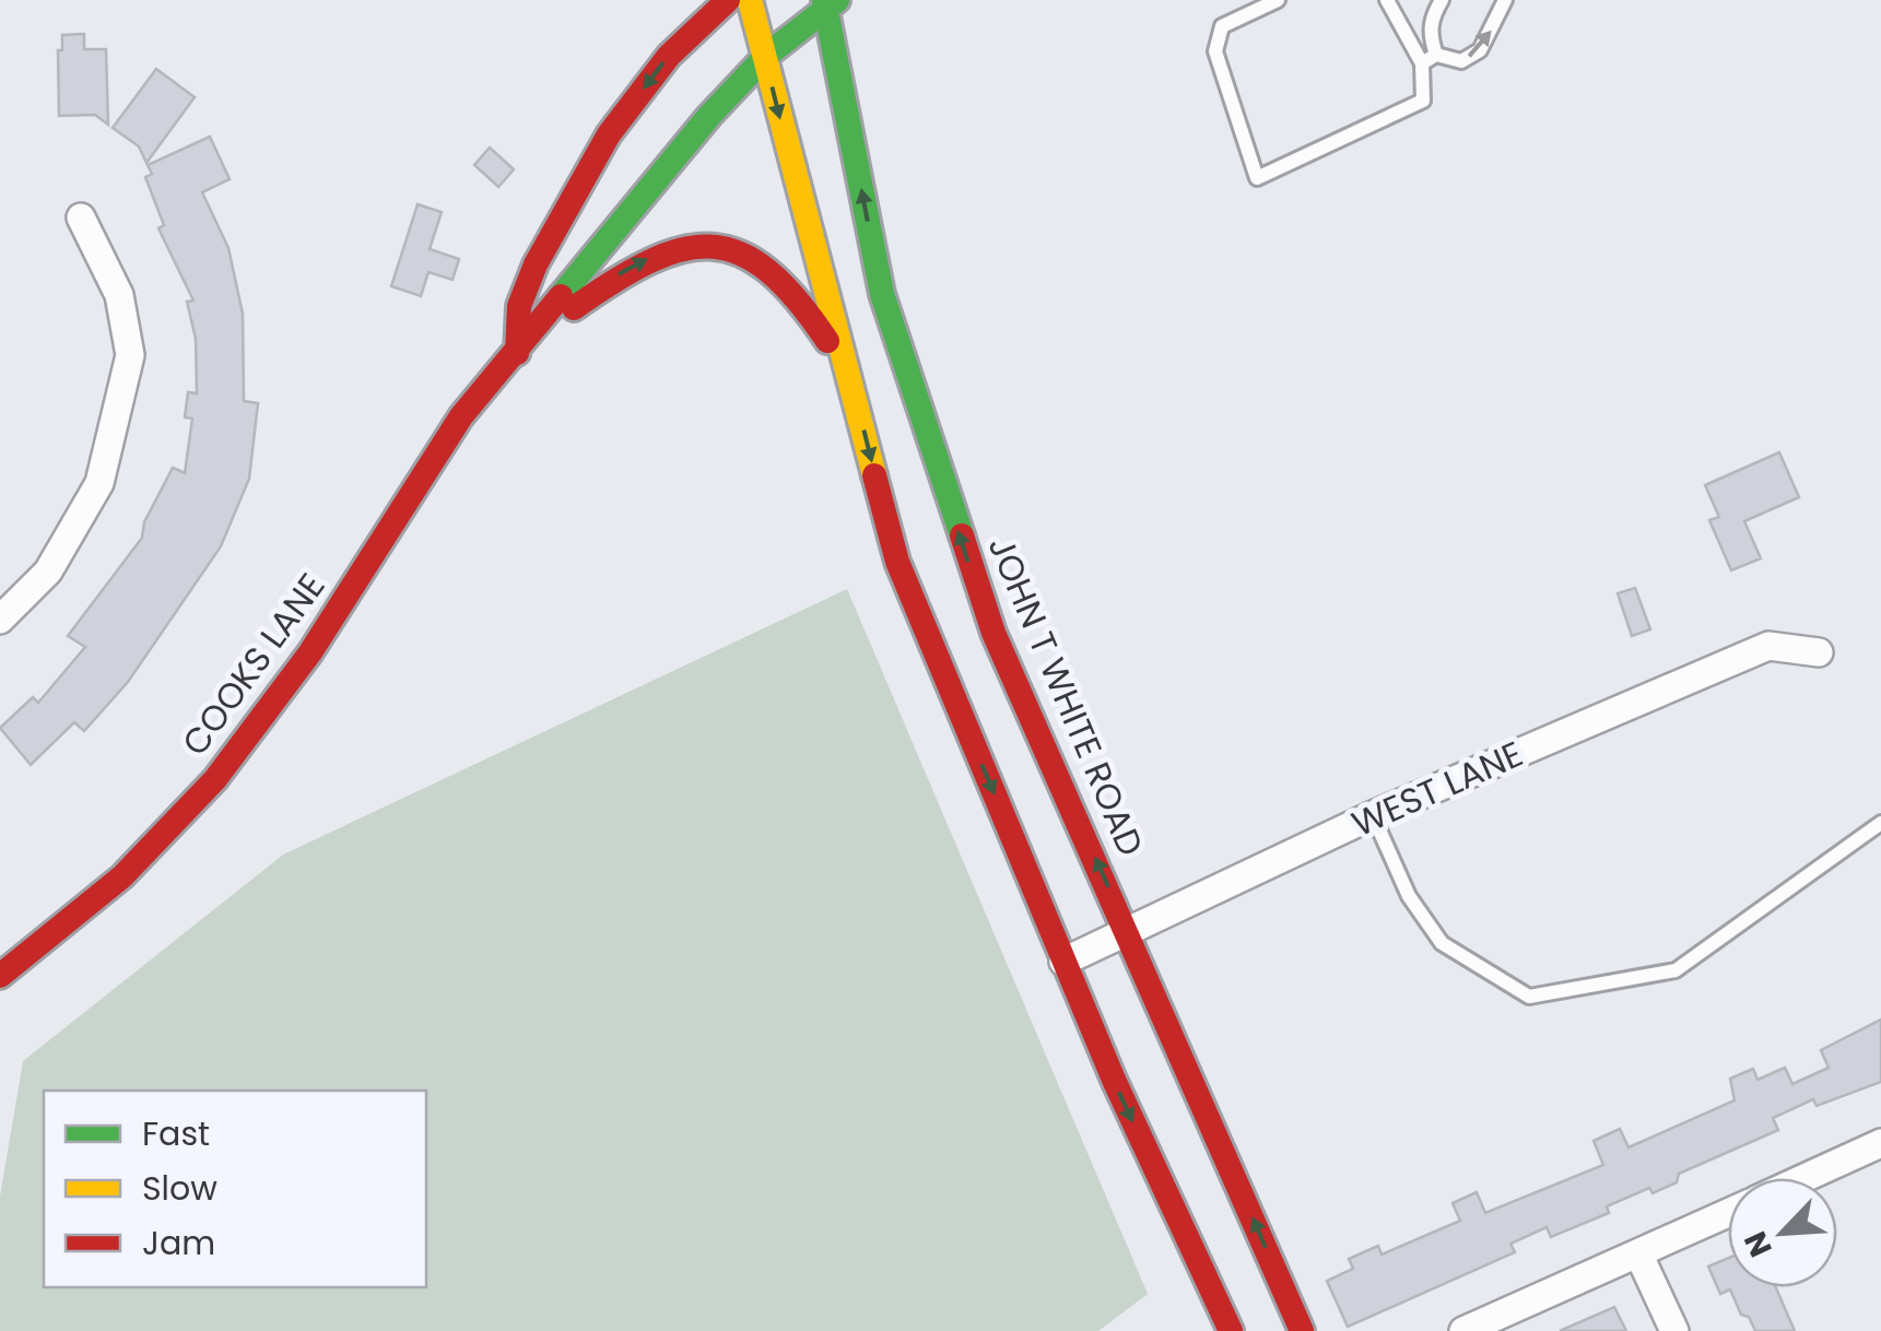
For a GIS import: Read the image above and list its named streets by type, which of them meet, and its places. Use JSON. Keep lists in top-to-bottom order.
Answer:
{
  "streets": {
    "main road": ["COOKS LANE", "JOHN T WHITE ROAD"],
    "street": ["WEST LANE"]
  },
  "crossings": [
    ["COOKS LANE", "JOHN T WHITE ROAD"],
    ["JOHN T WHITE ROAD", "WEST LANE"]
  ],
  "legend": ["Fast", "Slow", "Jam"],
  "north": "bottom left"
}
